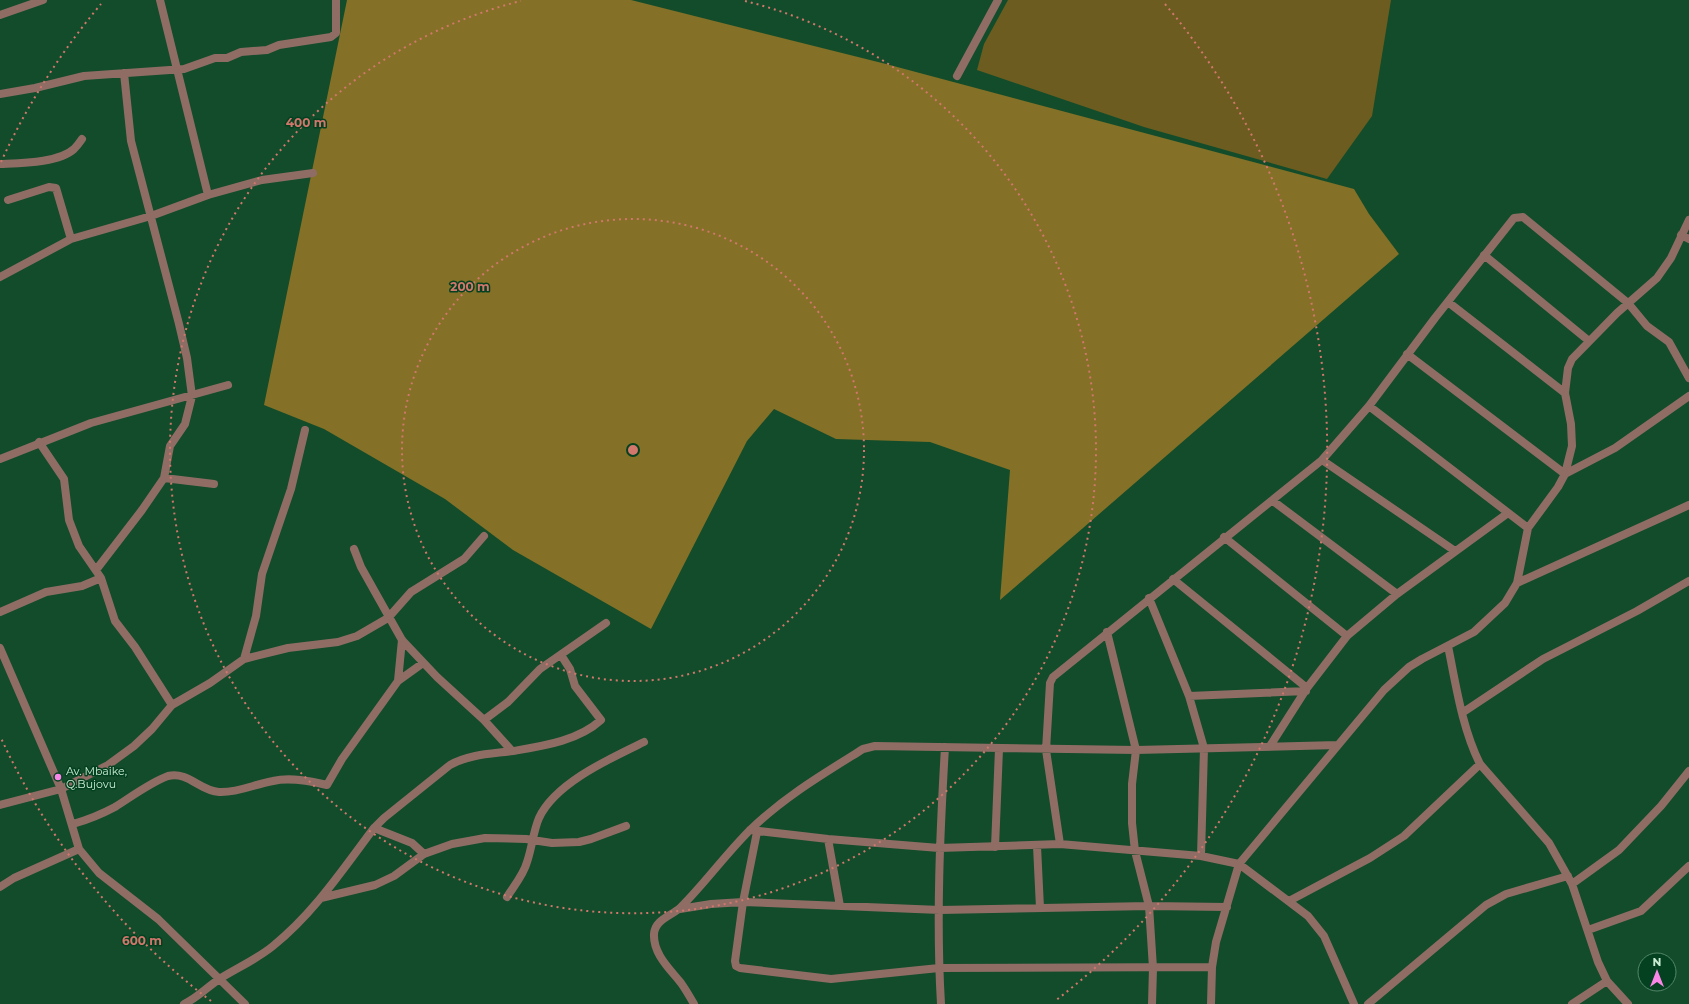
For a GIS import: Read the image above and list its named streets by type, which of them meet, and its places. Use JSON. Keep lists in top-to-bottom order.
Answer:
{
  "places": ["Av. Mbaike, Q.Bujovu"],
  "north": "top",
  "rings": ["400 m", "200 m", "600 m"]
}
